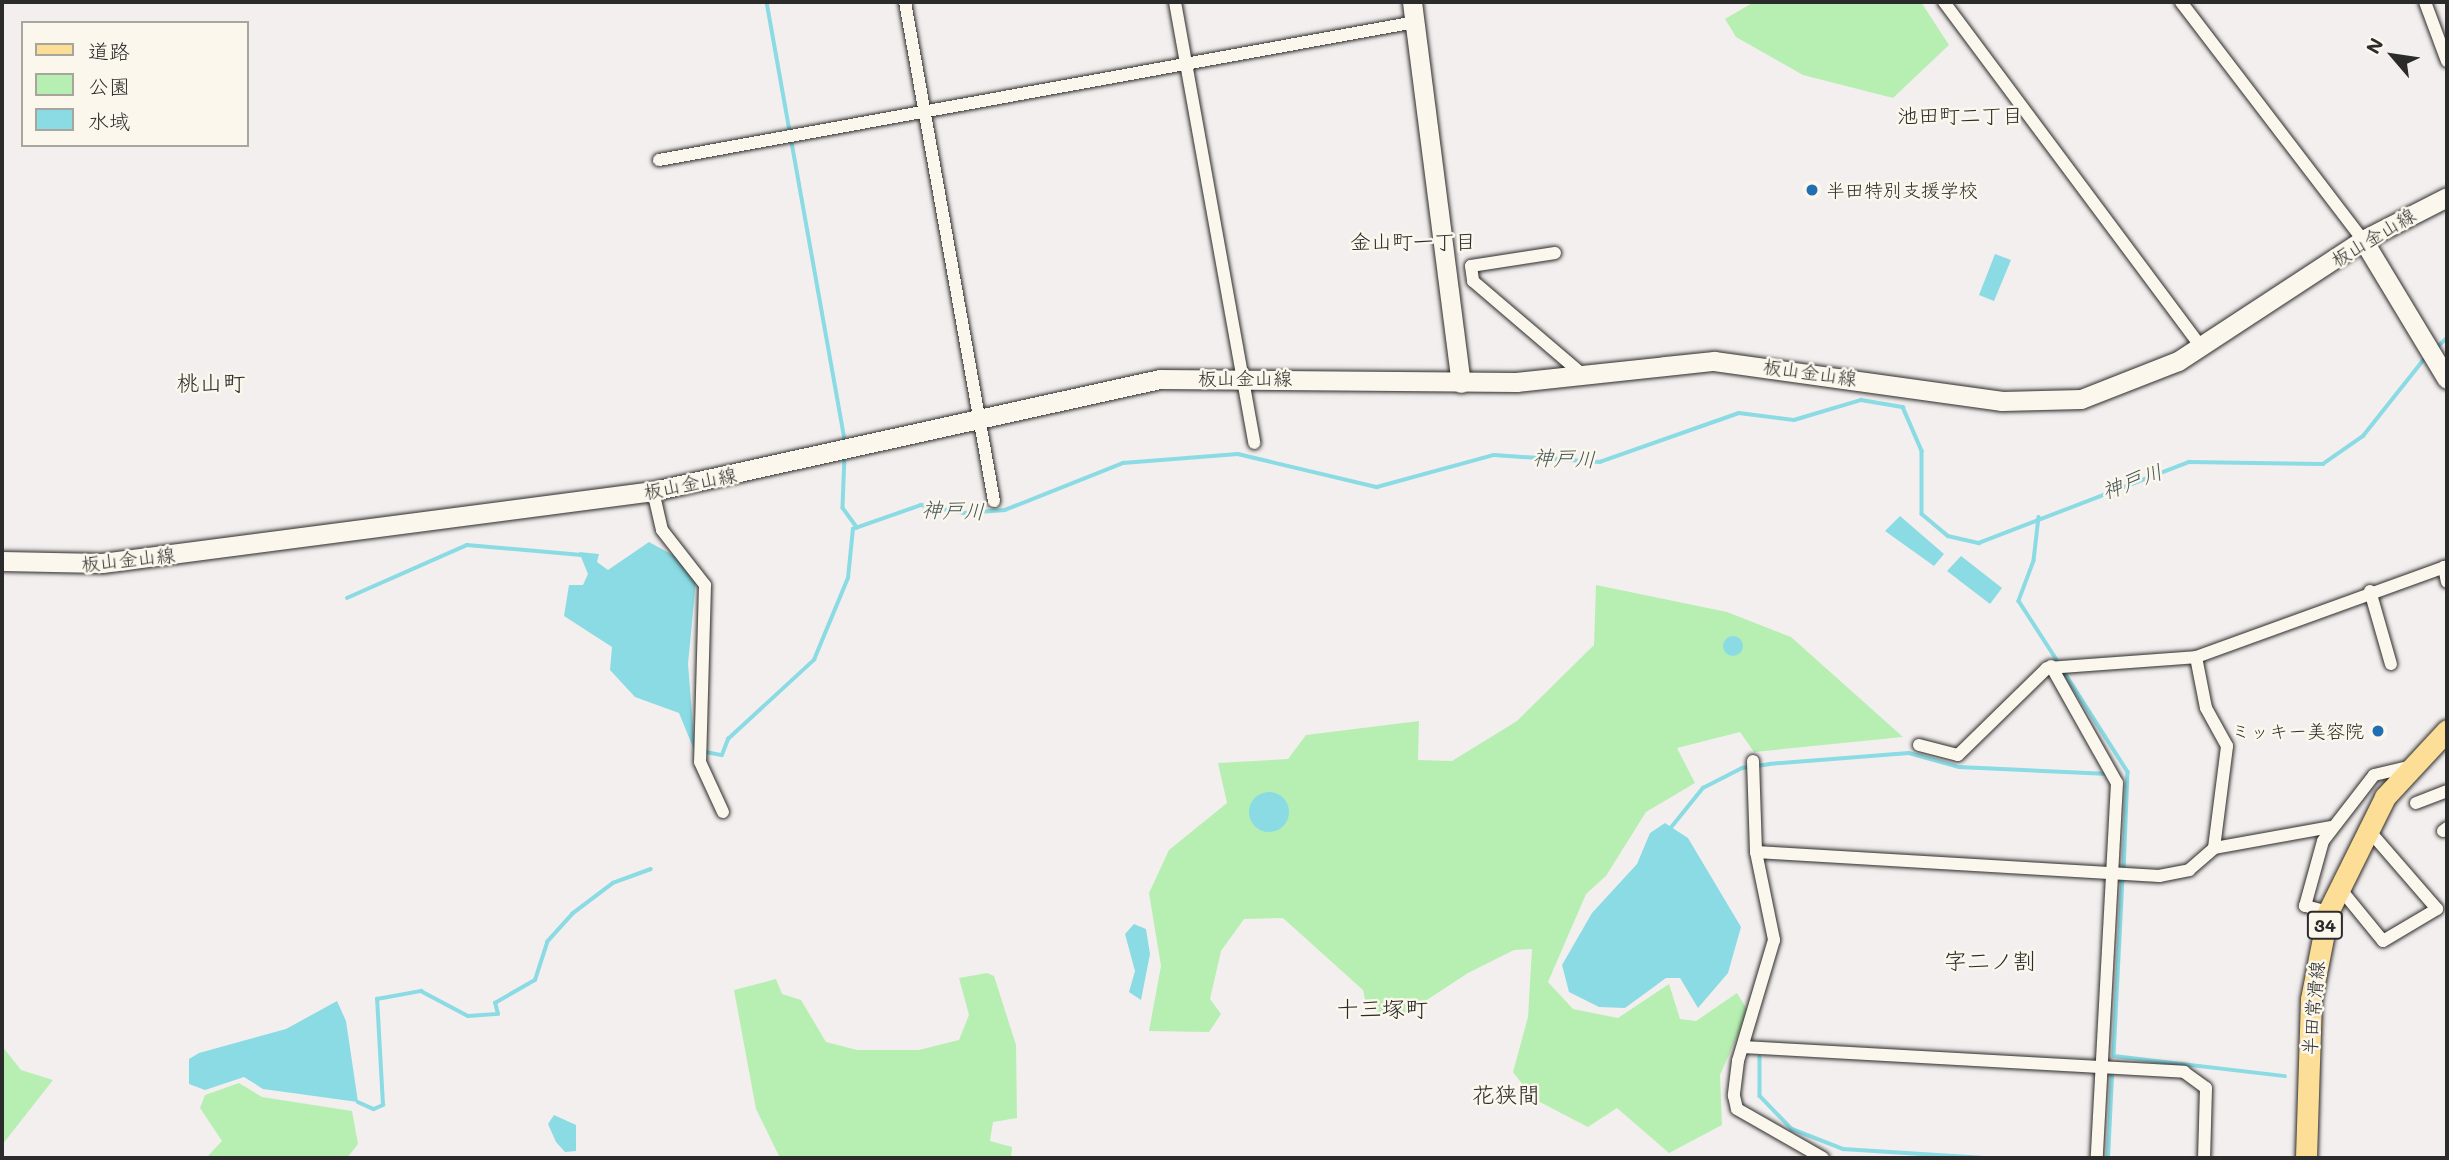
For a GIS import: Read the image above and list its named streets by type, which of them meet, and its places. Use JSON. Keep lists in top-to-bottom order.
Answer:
{
  "streets": {
    "main road": ["板山金山線", "34", "半田常滑線"]
  },
  "districts": [
    "池田町二丁目",
    "金山町一丁目",
    "桃山町",
    "字二ノ割",
    "十三塚町",
    "花狭間"
  ],
  "water": ["神戸川"],
  "places": ["半田特別支援学校", "ミッキー美容院"],
  "legend": ["道路", "公園", "水域"],
  "north": "top left"
}
